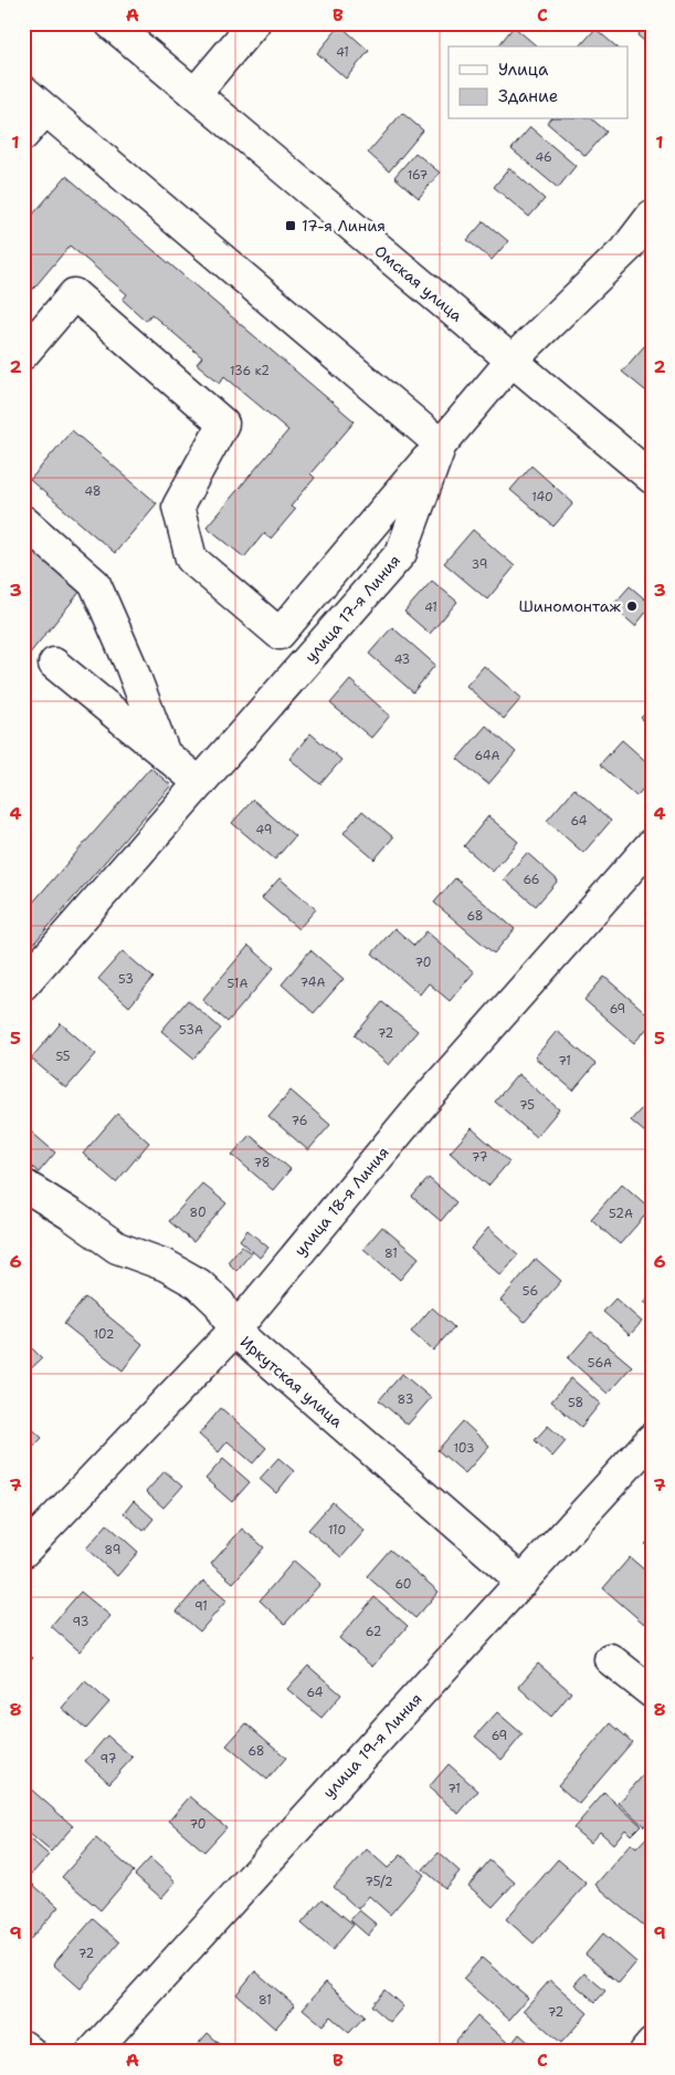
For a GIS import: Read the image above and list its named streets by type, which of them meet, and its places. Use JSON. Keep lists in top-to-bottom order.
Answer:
{
  "streets": {
    "street": [
      "Омская улица",
      "улица 17-я Линия",
      "улица 18-я Линия",
      "Иркутская улица",
      "улица 19-я Линия"
    ]
  },
  "crossings": [
    ["Омская улица", "улица 17-я Линия"],
    ["улица 18-я Линия", "Иркутская улица"],
    ["Иркутская улица", "улица 19-я Линия"]
  ],
  "places": {
    "transit": ["17-я Линия"],
    "other": ["Шиномонтаж"]
  },
  "house_numbers": [
    "41",
    "46",
    "167",
    "136 к2",
    "48",
    "140",
    "39",
    "41",
    "43",
    "64А",
    "64",
    "49",
    "66",
    "68",
    "70",
    "53",
    "74А",
    "51А",
    "69",
    "53А",
    "72",
    "55",
    "71",
    "75",
    "76",
    "77",
    "78",
    "80",
    "52А",
    "81",
    "56",
    "102",
    "56А",
    "83",
    "58",
    "103",
    "110",
    "89",
    "60",
    "91",
    "93",
    "62",
    "64",
    "69",
    "68",
    "97",
    "71",
    "70",
    "75/2",
    "72",
    "81",
    "72"
  ],
  "legend": ["Улица", "Здание"],
  "grid": {
    "columns": ["A", "B", "C"],
    "rows": [
      "1",
      "2",
      "3",
      "4",
      "5",
      "6",
      "7",
      "8",
      "9"
    ]
  }
}
